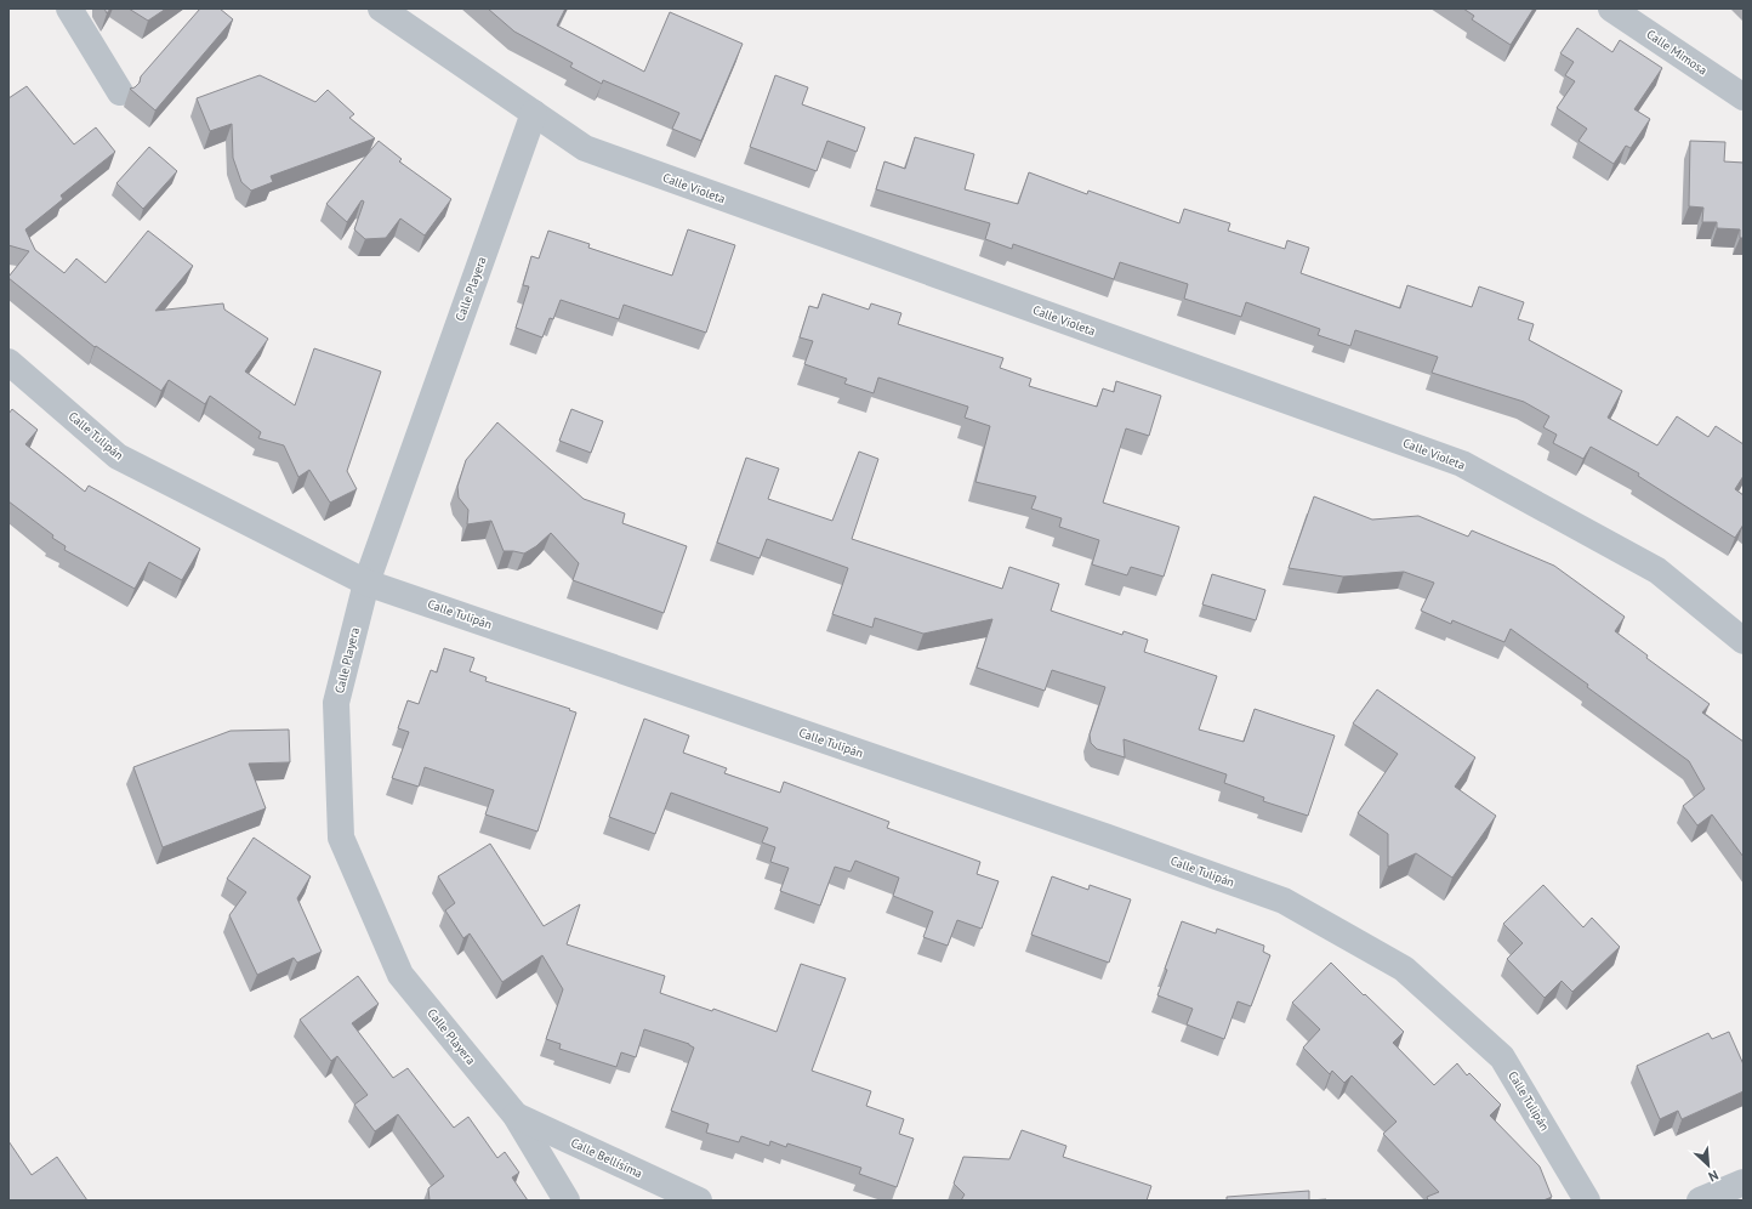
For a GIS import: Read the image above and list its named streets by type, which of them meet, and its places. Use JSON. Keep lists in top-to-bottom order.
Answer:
{
  "streets": {
    "street": [
      "Calle Mimosa",
      "Calle Violeta",
      "Calle Playera",
      "Calle Tulipán",
      "Calle Bellísima"
    ]
  },
  "crossings": [
    ["Calle Violeta", "Calle Playera"],
    ["Calle Playera", "Calle Tulipán"],
    ["Calle Playera", "Calle Bellísima"]
  ],
  "north": "bottom right"
}
